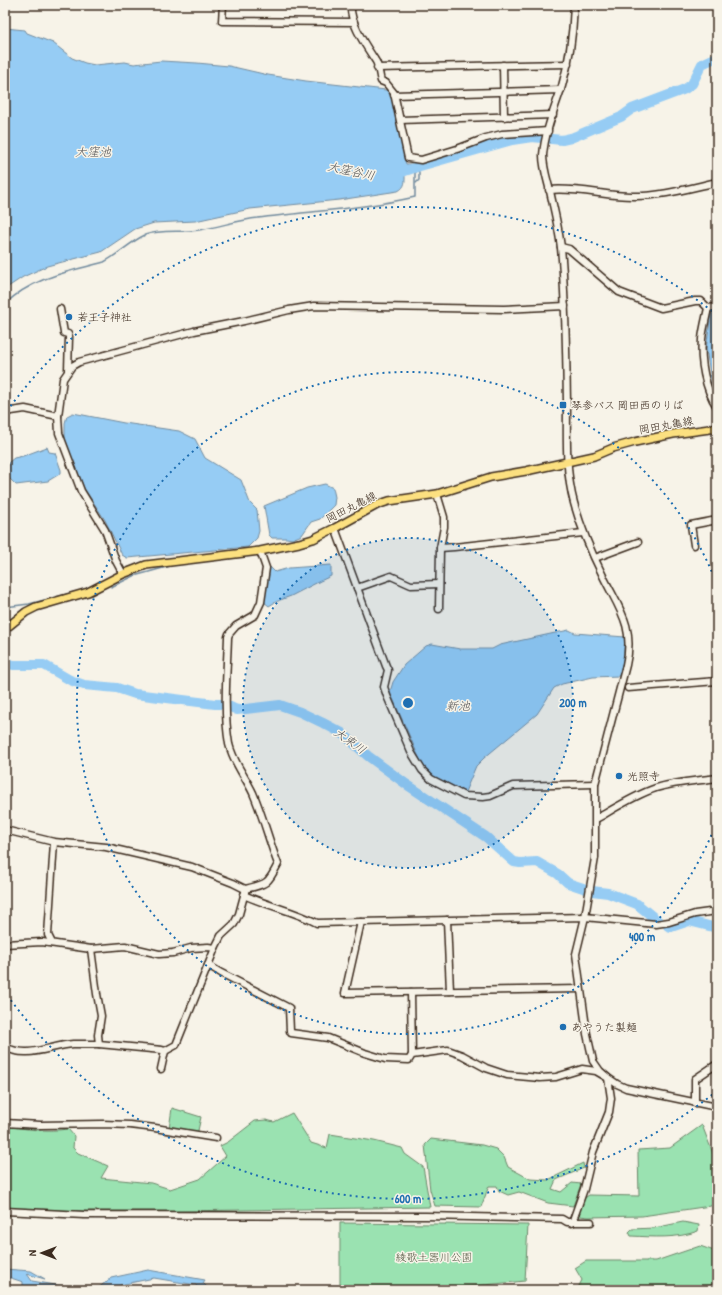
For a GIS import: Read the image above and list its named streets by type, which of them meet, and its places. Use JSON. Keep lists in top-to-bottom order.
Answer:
{
  "streets": {
    "main road": ["岡田丸亀線"]
  },
  "water": [
    "大窪池",
    "大窪谷川",
    "新池",
    "大束川"
  ],
  "parks": ["綾歌土器川公園"],
  "places": {
    "other": ["若王子神社", "光照寺", "あやうた製麺"],
    "transit": ["琴参バス 岡田西のりば"]
  },
  "north": "left",
  "rings": ["200 m", "400 m", "600 m"]
}
